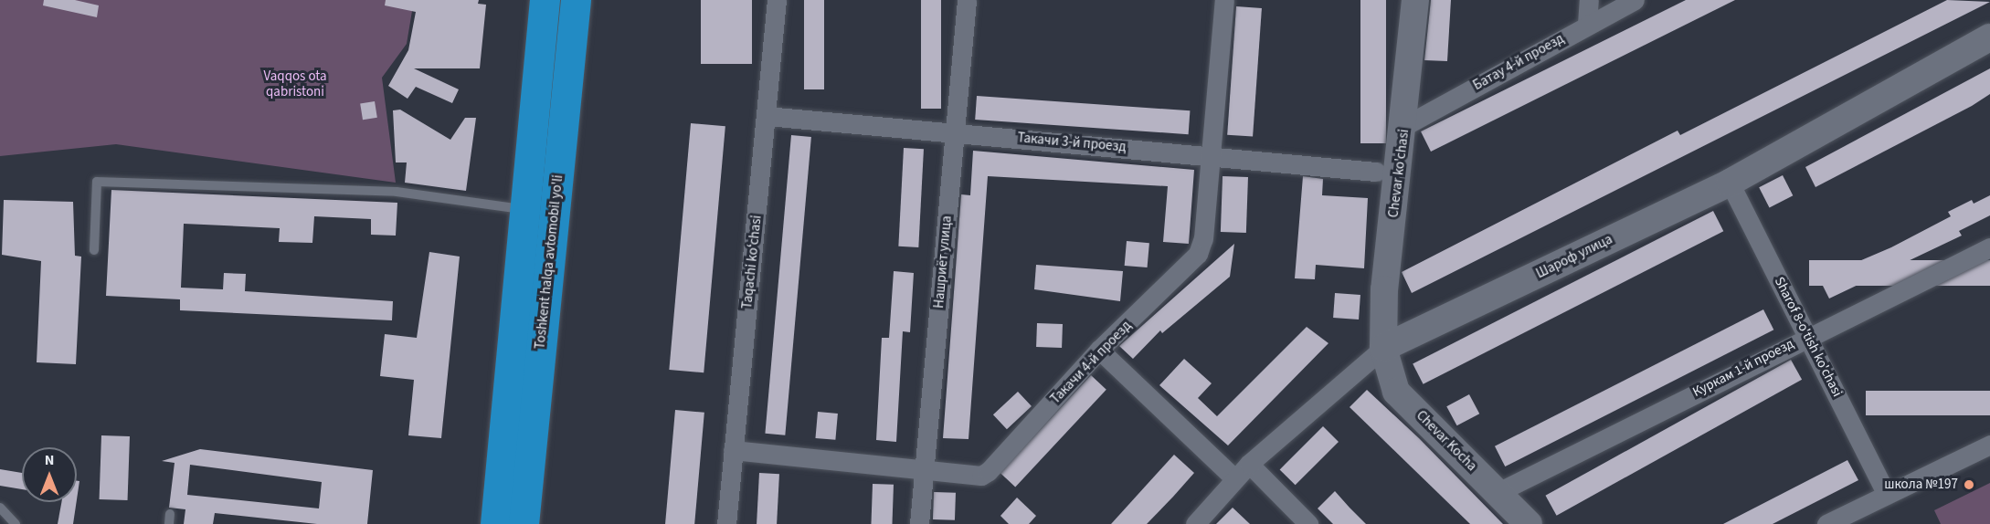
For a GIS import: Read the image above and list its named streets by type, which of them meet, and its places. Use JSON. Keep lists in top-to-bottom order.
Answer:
{
  "streets": {
    "highway": ["Toshkent halqa avtomobil yo'li"],
    "street": [
      "Батау 4-й проезд",
      "Такачи 3-й проезд",
      "Chevar ko'chasi",
      "Шароф улица",
      "Taqachi koʻchasi",
      "Нашриёт улица",
      "Sharof 8-o'tish ko'chasi",
      "Такачи 4-й проезд",
      "Куркам 1-й проезд",
      "Chevar Kocha"
    ]
  },
  "crossings": [
    ["Батау 4-й проезд", "Chevar ko'chasi"],
    ["Такачи 3-й проезд", "Taqachi koʻchasi"],
    ["Такачи 3-й проезд", "Нашриёт улица"],
    ["Такачи 3-й проезд", "Такачи 4-й проезд"],
    ["Chevar ko'chasi", "Шароф улица"],
    ["Chevar ko'chasi", "Chevar Kocha"],
    ["Шароф улица", "Sharof 8-o'tish ko'chasi"],
    ["Шароф улица", "Chevar Kocha"],
    ["Taqachi koʻchasi", "Такачи 4-й проезд"],
    ["Нашриёт улица", "Такачи 4-й проезд"],
    ["Sharof 8-o'tish ko'chasi", "Куркам 1-й проезд"],
    ["Куркам 1-й проезд", "Chevar Kocha"]
  ],
  "parks": ["Vaqqos ota qabristoni"],
  "places": ["школа №197"],
  "north": "top"
}
